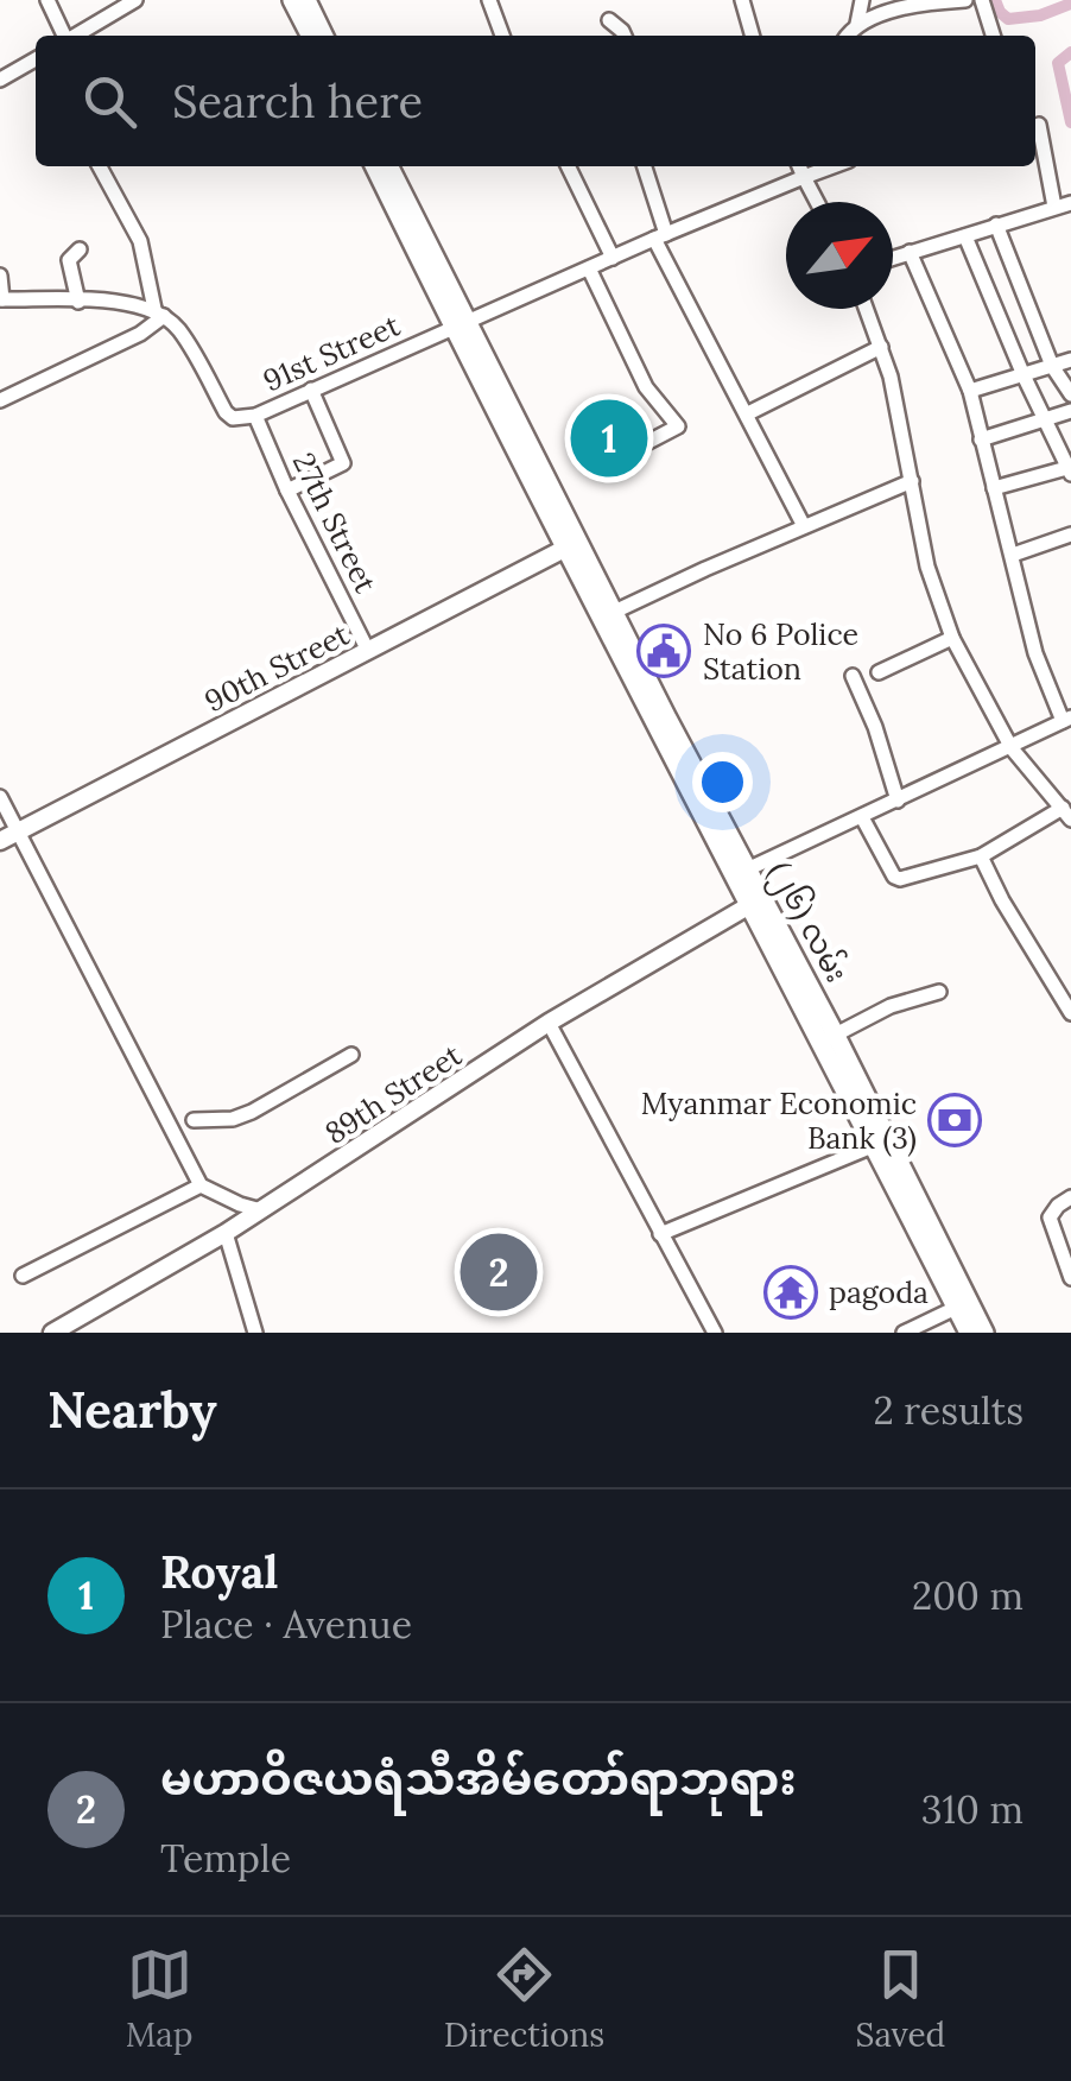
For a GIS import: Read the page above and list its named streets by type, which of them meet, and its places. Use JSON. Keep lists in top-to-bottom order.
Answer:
{
  "streets": {
    "main road": ["(၂၆) လမ်း"],
    "street": [
      "91st Street",
      "27th Street",
      "90th Street",
      "89th Street"
    ]
  },
  "crossings": [
    ["91st Street", "27th Street"],
    ["91st Street", "(၂၆) လမ်း"],
    ["27th Street", "90th Street"],
    ["90th Street", "(၂၆) လမ်း"],
    ["(၂၆) လမ်း", "89th Street"]
  ],
  "places": {
    "public building": ["No 6 Police Station"],
    "bank": ["Myanmar Economic Bank (3)"],
    "temple": ["pagoda"]
  },
  "north": "top right",
  "page": {
    "search": "Search here",
    "pins": ["1", "2"],
    "heading": ["Nearby", "2 results"],
    "list": [
      {
        "mark": "1",
        "name": "Royal",
        "note": "Place · Avenue",
        "value": "200 m"
      },
      {
        "mark": "2",
        "name": "မဟာဝိဇယရံသီအိမ်တော်ရာဘုရား",
        "note": "Temple",
        "value": "310 m"
      }
    ],
    "nav": ["Map", "Directions", "Saved"]
  }
}
